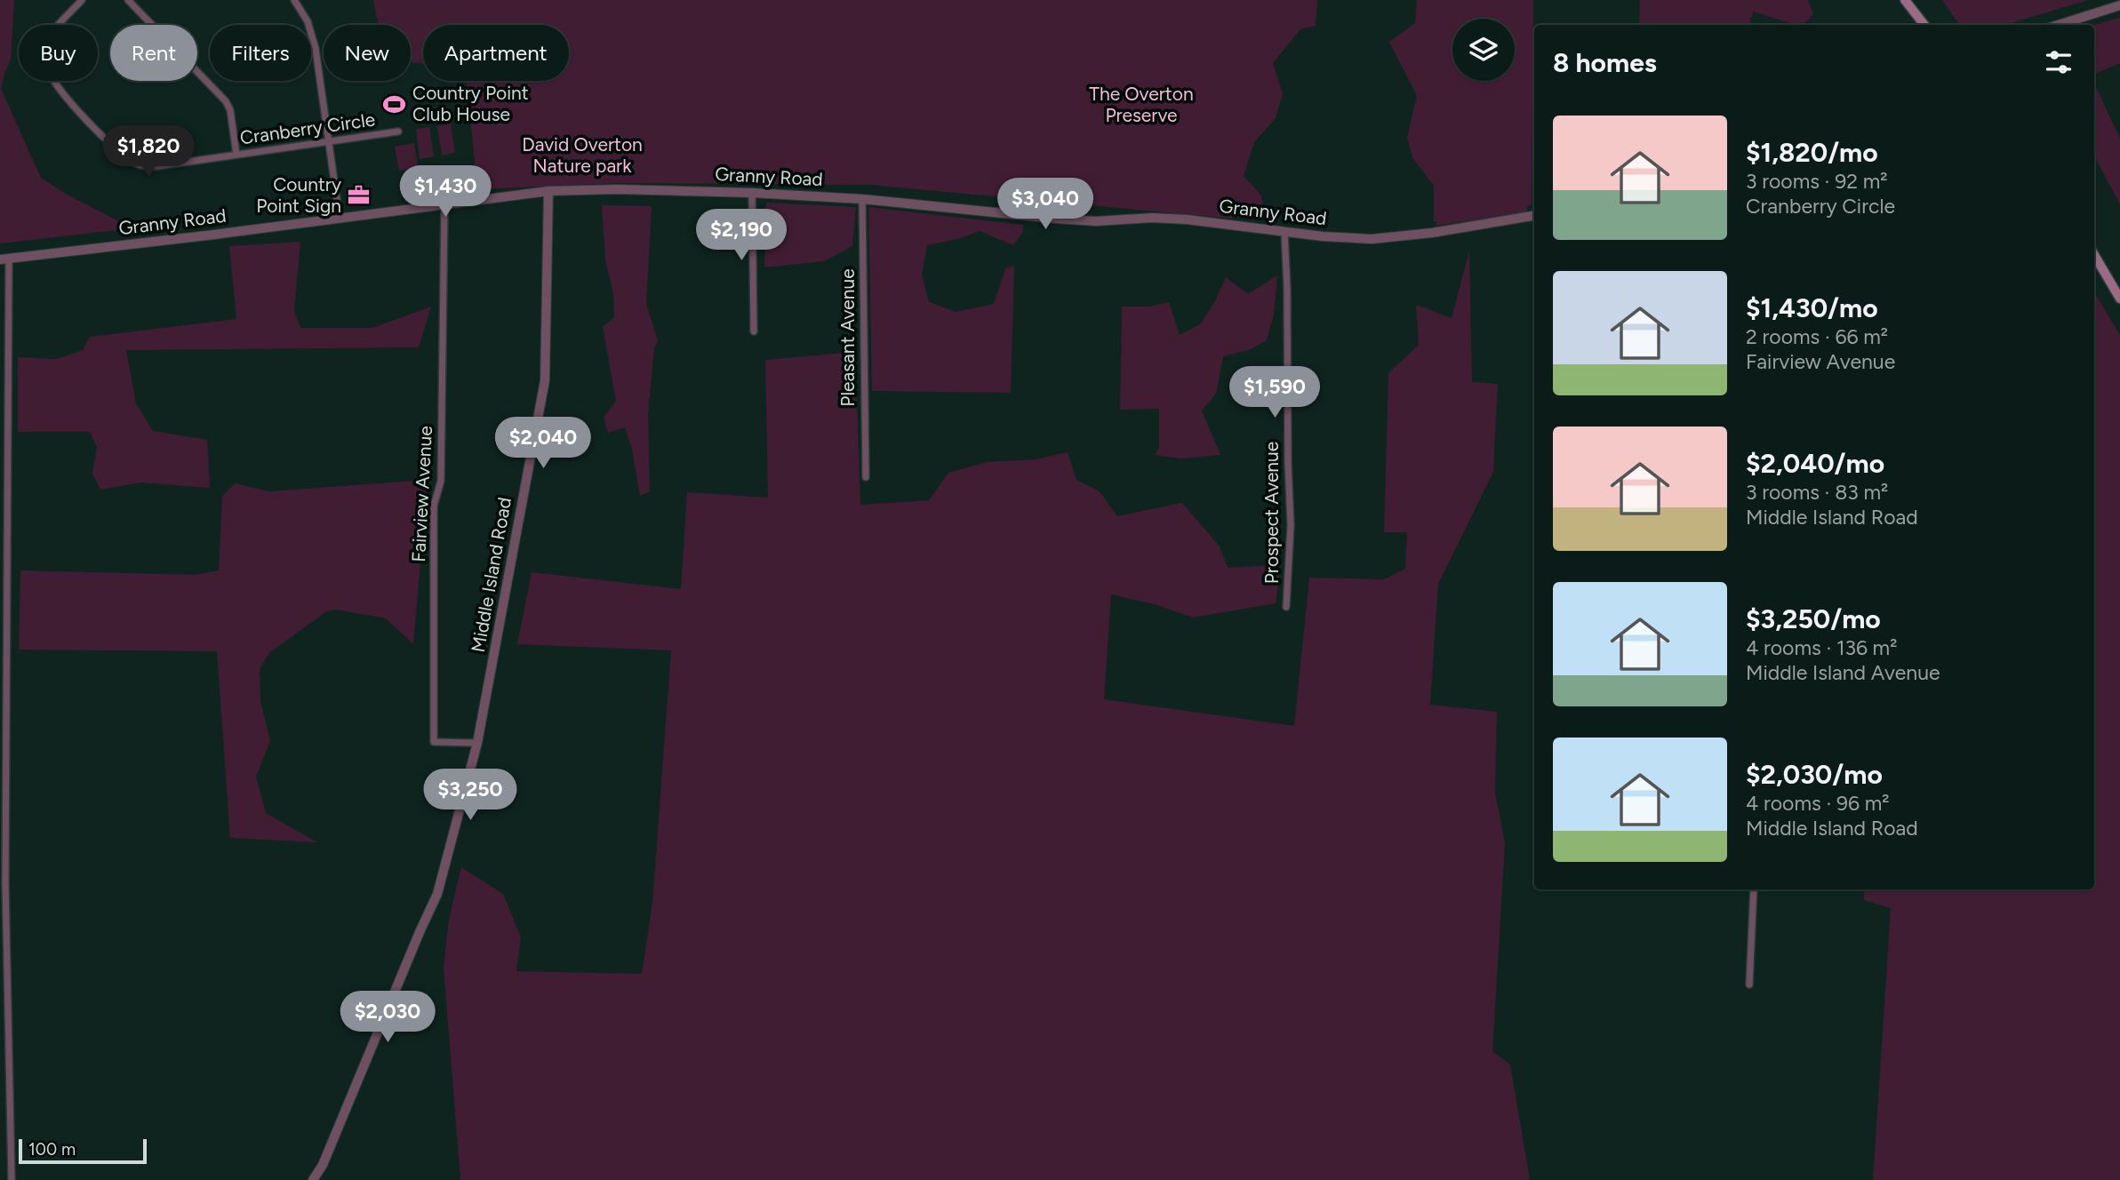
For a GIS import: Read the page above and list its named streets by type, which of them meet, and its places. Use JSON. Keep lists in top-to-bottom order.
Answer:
{
  "streets": {
    "street": [
      "Cranberry Circle",
      "Granny Road",
      "Pleasant Avenue",
      "Fairview Avenue",
      "Prospect Avenue",
      "Middle Island Road"
    ]
  },
  "crossings": [
    ["Granny Road", "Pleasant Avenue"],
    ["Granny Road", "Fairview Avenue"],
    ["Granny Road", "Prospect Avenue"],
    ["Granny Road", "Middle Island Road"],
    ["Fairview Avenue", "Middle Island Road"]
  ],
  "parks": ["The Overton Preserve", "David Overton Nature park"],
  "places": {
    "sports": ["Country Point Club House"],
    "office": ["Country Point Sign"]
  },
  "scale_bar": "100 m",
  "page": {
    "chip": [
      "Buy",
      "Rent",
      "Filters",
      "New",
      "Apartment"
    ],
    "heading": "8 homes",
    "list": [
      {
        "name": "$1,820/mo",
        "note": "3 rooms · 92 m² · Cranberry Circle"
      },
      {
        "name": "$1,430/mo",
        "note": "2 rooms · 66 m² · Fairview Avenue"
      },
      {
        "name": "$2,040/mo",
        "note": "3 rooms · 83 m² · Middle Island Road"
      },
      {
        "name": "$3,250/mo",
        "note": "4 rooms · 136 m² · Middle Island Avenue"
      },
      {
        "name": "$2,030/mo",
        "note": "4 rooms · 96 m² · Middle Island Road"
      }
    ],
    "price": [
      "$1,820",
      "$1,430",
      "$3,040",
      "$2,190",
      "$1,590",
      "$2,040",
      "$3,250",
      "$2,030"
    ],
    "scale": "100 m"
  }
}
